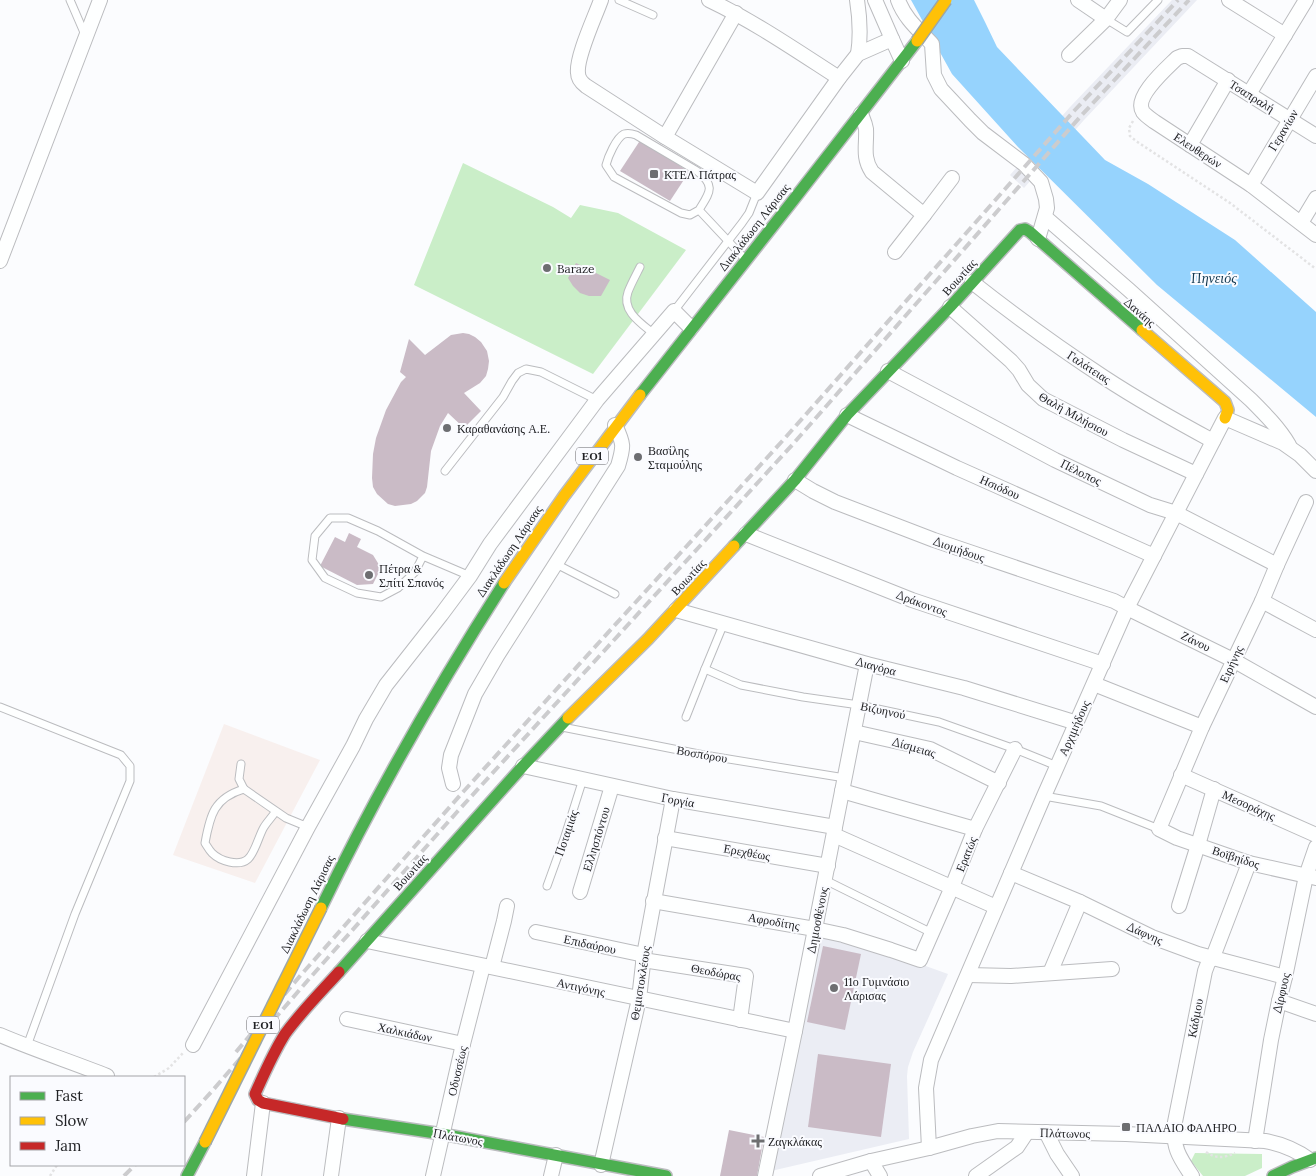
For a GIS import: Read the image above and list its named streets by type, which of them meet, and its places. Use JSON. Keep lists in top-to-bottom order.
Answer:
{
  "streets": {
    "street": [
      "Τσαπραλή",
      "Γερανίων",
      "Ελευθερών",
      "Διακλάδωση Λάρισας",
      "Βοιωτίας",
      "Δανάης",
      "Γαλάτειας",
      "Θαλή Μιλήσιου",
      "ΕΟ1",
      "Πέλοπος",
      "Ησιόδου",
      "Διομήδους",
      "Δράκοντος",
      "Ζάνου",
      "Ειρήνης",
      "Διαγόρα",
      "Αρχιμήδους",
      "Δίσμειας",
      "Γοργία",
      "Μεσοράχης",
      "Ελλησπόντου",
      "Ερεχθέως",
      "Ερατώς",
      "Βοϊβηίδος",
      "Δημοσθένους",
      "Αφροδίτης",
      "Δάφνης",
      "Επιδαύρου",
      "Θεοδώρας",
      "Θεμιστοκλέους",
      "Αντιγόνης",
      "Δίρφυος",
      "Κάδμου",
      "Χαλκιάδων",
      "Οδυσσέως",
      "Πλάτωνος"
    ],
    "lane": ["Βιζυηνού", "Βοσπόρου", "Ποταμιάς"]
  },
  "crossings": [
    ["Τσαπραλή", "Γερανίων"],
    ["Τσαπραλή", "Ελευθερών"],
    ["Γερανίων", "Ελευθερών"],
    ["Βοιωτίας", "Δανάης"],
    ["Βοιωτίας", "Γαλάτειας"],
    ["Βοιωτίας", "Θαλή Μιλήσιου"],
    ["Βοιωτίας", "Πέλοπος"],
    ["Βοιωτίας", "Ησιόδου"],
    ["Βοιωτίας", "Διομήδους"],
    ["Βοιωτίας", "Δράκοντος"],
    ["Βοιωτίας", "Διαγόρα"],
    ["Βοιωτίας", "Βοσπόρου"],
    ["Βοιωτίας", "Γοργία"],
    ["Βοιωτίας", "Αντιγόνης"],
    ["Βοιωτίας", "Πλάτωνος"],
    ["Δανάης", "Αρχιμήδους"],
    ["Γαλάτειας", "Αρχιμήδους"],
    ["Θαλή Μιλήσιου", "Αρχιμήδους"],
    ["Πέλοπος", "Ειρήνης"],
    ["Πέλοπος", "Αρχιμήδους"],
    ["Ησιόδου", "Αρχιμήδους"],
    ["Διομήδους", "Ζάνου"],
    ["Διομήδους", "Αρχιμήδους"],
    ["Δράκοντος", "Αρχιμήδους"],
    ["Ζάνου", "Ειρήνης"],
    ["Ζάνου", "Αρχιμήδους"],
    ["Ειρήνης", "Μεσοράχης"],
    ["Ειρήνης", "Βοϊβηίδος"],
    ["Διαγόρα", "Αρχιμήδους"],
    ["Διαγόρα", "Δημοσθένους"],
    ["Βιζυηνού", "Αρχιμήδους"],
    ["Βιζυηνού", "Ερατώς"],
    ["Βιζυηνού", "Δημοσθένους"],
    ["Αρχιμήδους", "Γοργία"],
    ["Αρχιμήδους", "Δάφνης"],
    ["Αρχιμήδους", "Πλάτωνος"],
    ["Δίσμειας", "Ερατώς"],
    ["Δίσμειας", "Δημοσθένους"],
    ["Βοσπόρου", "Δημοσθένους"],
    ["Γοργία", "Ποταμιάς"],
    ["Γοργία", "Ελλησπόντου"],
    ["Γοργία", "Ερατώς"],
    ["Γοργία", "Δημοσθένους"],
    ["Γοργία", "Θεμιστοκλέους"],
    ["Ερεχθέως", "Δημοσθένους"],
    ["Ερεχθέως", "Θεμιστοκλέους"],
    ["Ερατώς", "Αφροδίτης"],
    ["Βοϊβηίδος", "Δίρφυος"],
    ["Βοϊβηίδος", "Κάδμου"],
    ["Δημοσθένους", "Αφροδίτης"],
    ["Δημοσθένους", "Αντιγόνης"],
    ["Αφροδίτης", "Θεμιστοκλέους"],
    ["Δάφνης", "Δίρφυος"],
    ["Δάφνης", "Κάδμου"],
    ["Επιδαύρου", "Θεοδώρας"],
    ["Επιδαύρου", "Θεμιστοκλέους"],
    ["Θεοδώρας", "Θεμιστοκλέους"],
    ["Θεοδώρας", "Αντιγόνης"],
    ["Θεμιστοκλέους", "Αντιγόνης"],
    ["Θεμιστοκλέους", "Πλάτωνος"],
    ["Αντιγόνης", "Οδυσσέως"],
    ["Δίρφυος", "Πλάτωνος"],
    ["Κάδμου", "Πλάτωνος"],
    ["Χαλκιάδων", "Οδυσσέως"],
    ["Οδυσσέως", "Πλάτωνος"]
  ],
  "water": ["Πηνειός"],
  "places": {
    "transit": ["ΚΤΕΛ Πάτρας", "ΠΑΛΑΙΟ ΦΑΛΗΡΟ"],
    "other": [
      "Baraze",
      "Καραθανάσης Α.Ε.",
      "Βασίλης Σταμούλης",
      "Πέτρα & Σπίτι Σπανός",
      "11ο Γυμνάσιο Λάρισας"
    ],
    "health": ["Ζαγκλάκας"]
  },
  "legend": ["Fast", "Slow", "Jam"]
}
